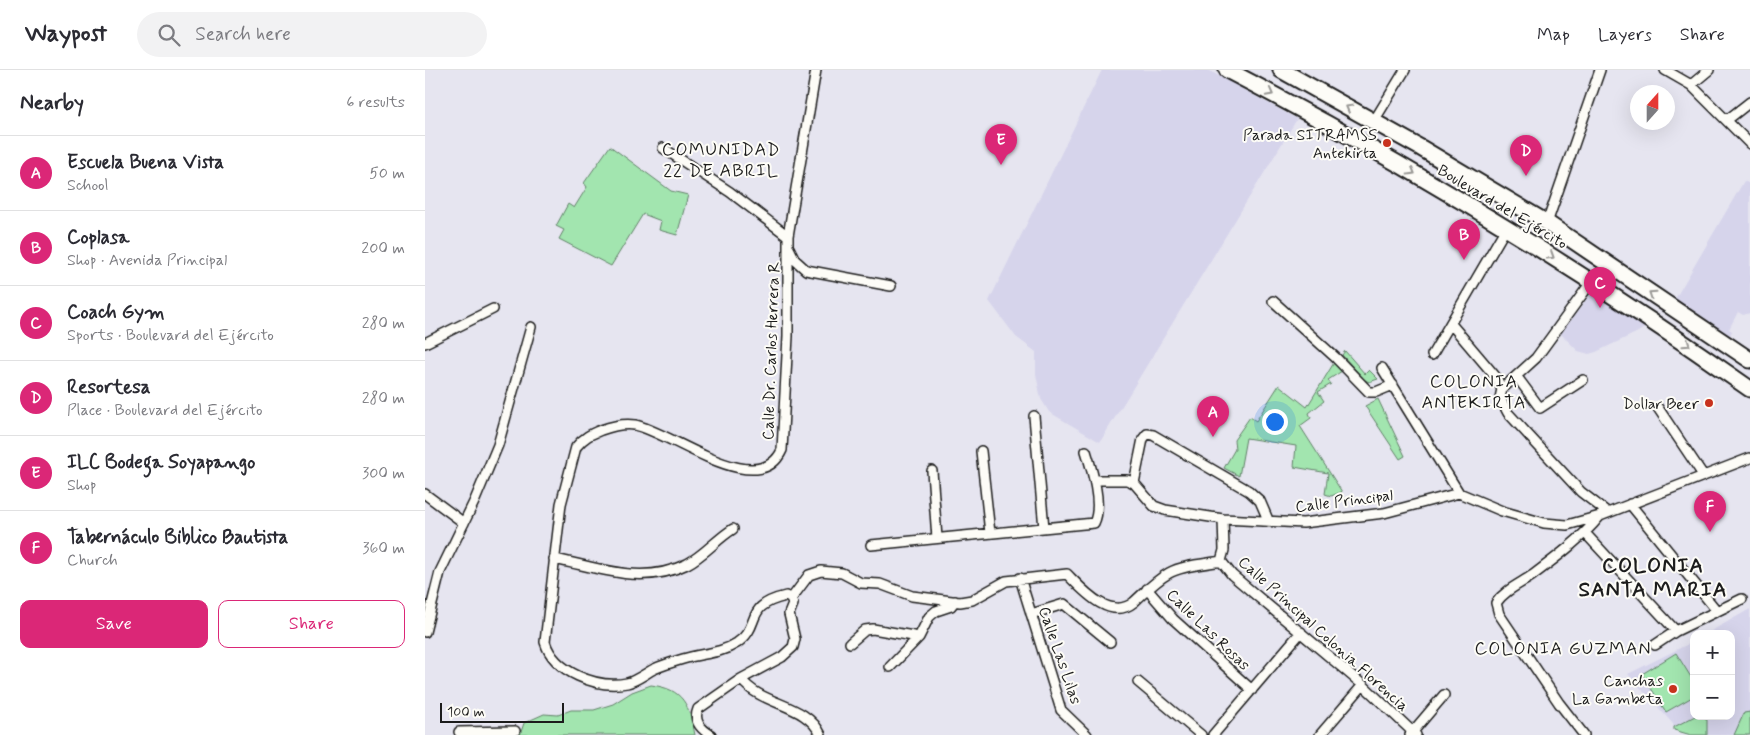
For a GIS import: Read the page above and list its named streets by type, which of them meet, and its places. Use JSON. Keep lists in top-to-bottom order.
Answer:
{
  "streets": {
    "highway": ["Boulevard del Ejército"],
    "street": [
      "Calle Dr. Carlos Herrera R",
      "Calle Principal",
      "Calle Las Rosas",
      "Calle Principal Colonia Florencia",
      "Calle Las Lilas"
    ]
  },
  "crossings": [
    ["Calle Principal", "Calle Principal Colonia Florencia"]
  ],
  "districts": [
    "COMUNIDAD 22 DE ABRIL",
    "COLONIA ANTEKIRTA",
    "COLONIA SANTA MARIA",
    "COLONIA GUZMAN"
  ],
  "places": ["Parada SITRAMSS Antekirta", "Dollar Beer", "Canchas La Gambeta"],
  "scale_bar": "100 m",
  "north": "top",
  "page": {
    "header": "Waypost",
    "search": "Search here",
    "nav": ["Map", "Layers", "Share"],
    "heading": ["Nearby", "6 results"],
    "pins": [
      "E",
      "D",
      "B",
      "C",
      "A",
      "F"
    ],
    "list": [
      {
        "mark": "A",
        "name": "Escuela Buena Vista",
        "note": "School",
        "value": "50 m"
      },
      {
        "mark": "B",
        "name": "Coplasa",
        "note": "Shop · Avenida Principal",
        "value": "200 m"
      },
      {
        "mark": "C",
        "name": "Coach Gym",
        "note": "Sports · Boulevard del Ejército",
        "value": "280 m"
      },
      {
        "mark": "D",
        "name": "Resortesa",
        "note": "Place · Boulevard del Ejército",
        "value": "280 m"
      },
      {
        "mark": "E",
        "name": "ILC Bodega Soyapango",
        "note": "Shop",
        "value": "300 m"
      },
      {
        "mark": "F",
        "name": "Tabernáculo Biblico Bautista",
        "note": "Church",
        "value": "360 m"
      }
    ],
    "buttons": ["Save", "Share"],
    "map_buttons": ["+", "−"],
    "scale": "100 m"
  }
}
